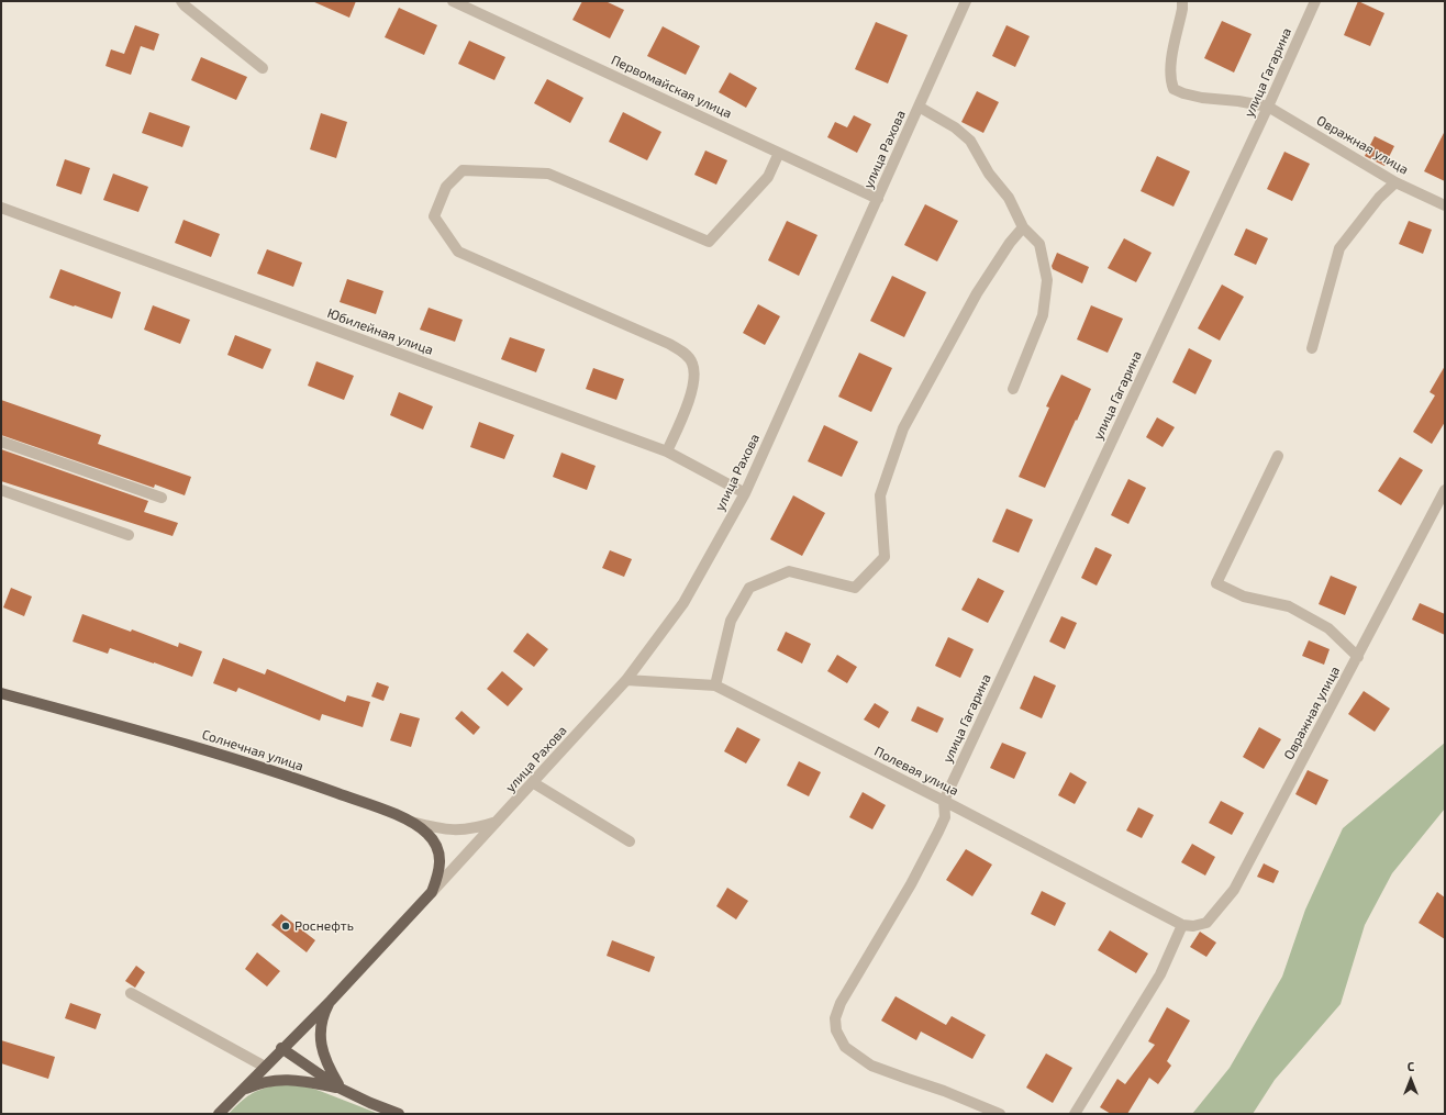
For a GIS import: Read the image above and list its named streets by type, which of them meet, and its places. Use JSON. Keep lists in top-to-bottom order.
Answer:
{
  "streets": {
    "main road": ["Солнечная улица"],
    "street": [
      "улица Гагарина",
      "Первомайская улица",
      "Овражная улица",
      "улица Рахова",
      "Юбилейная улица",
      "Полевая улица"
    ]
  },
  "crossings": [
    ["улица Гагарина", "Овражная улица"],
    ["улица Гагарина", "Полевая улица"],
    ["Первомайская улица", "улица Рахова"],
    ["Овражная улица", "Полевая улица"],
    ["улица Рахова", "Юбилейная улица"],
    ["улица Рахова", "Солнечная улица"],
    ["улица Рахова", "Полевая улица"]
  ],
  "places": ["Роснефть"],
  "north": "top"
}
